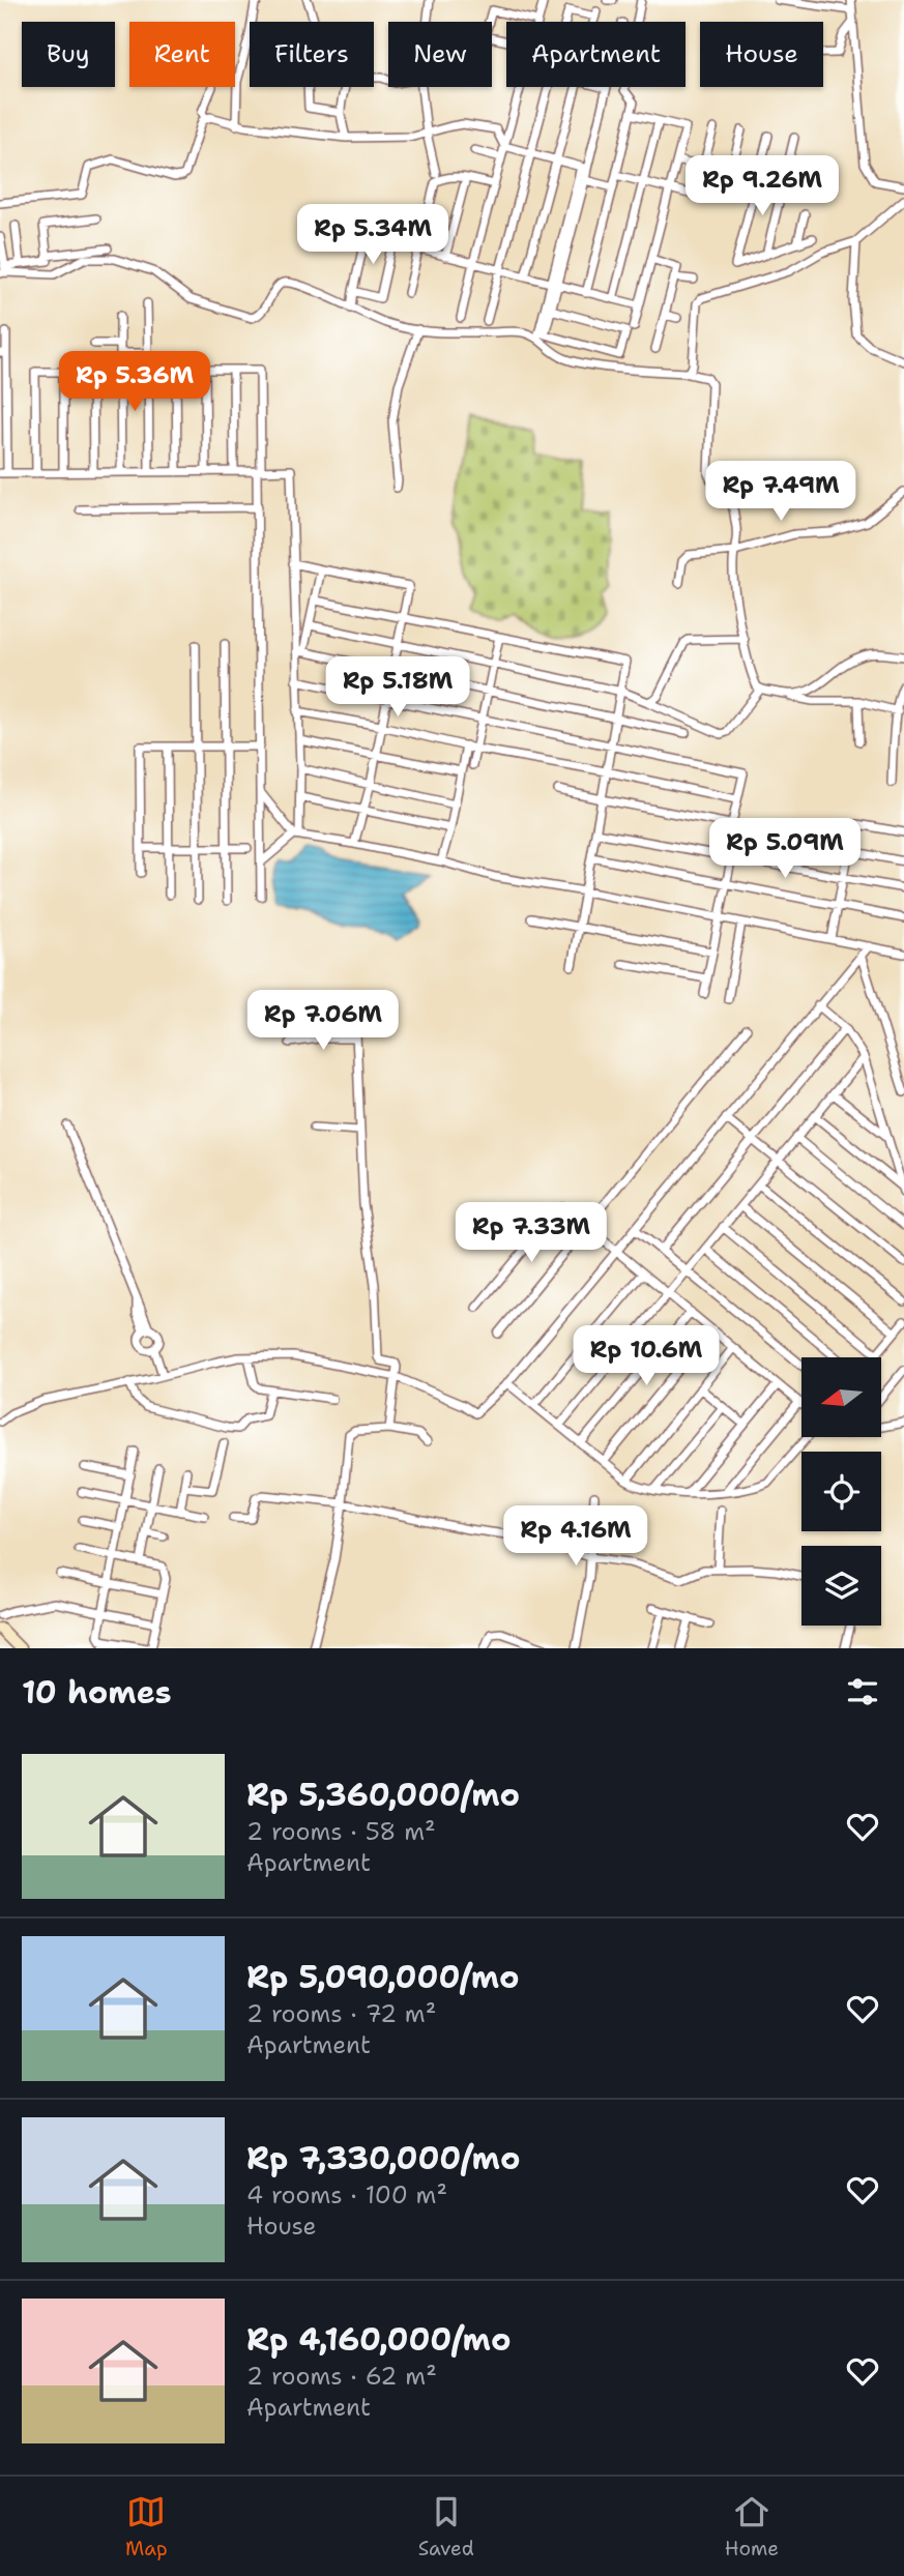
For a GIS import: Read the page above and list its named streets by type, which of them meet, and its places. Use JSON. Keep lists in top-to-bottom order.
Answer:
{
  "north": "left",
  "page": {
    "chip": [
      "Buy",
      "Rent",
      "Filters",
      "New",
      "Apartment",
      "House"
    ],
    "price": [
      "Rp 9.26M",
      "Rp 5.34M",
      "Rp 5.36M",
      "Rp 7.49M",
      "Rp 5.18M",
      "Rp 5.09M",
      "Rp 7.06M",
      "Rp 7.33M",
      "Rp 10.6M",
      "Rp 4.16M"
    ],
    "heading": "10 homes",
    "list": [
      {
        "name": "Rp 5,360,000/mo",
        "note": "2 rooms · 58 m² · Apartment"
      },
      {
        "name": "Rp 5,090,000/mo",
        "note": "2 rooms · 72 m² · Apartment"
      },
      {
        "name": "Rp 7,330,000/mo",
        "note": "4 rooms · 100 m² · House"
      },
      {
        "name": "Rp 4,160,000/mo",
        "note": "2 rooms · 62 m² · Apartment"
      }
    ],
    "tabs": ["Map", "Saved", "Home"]
  }
}
